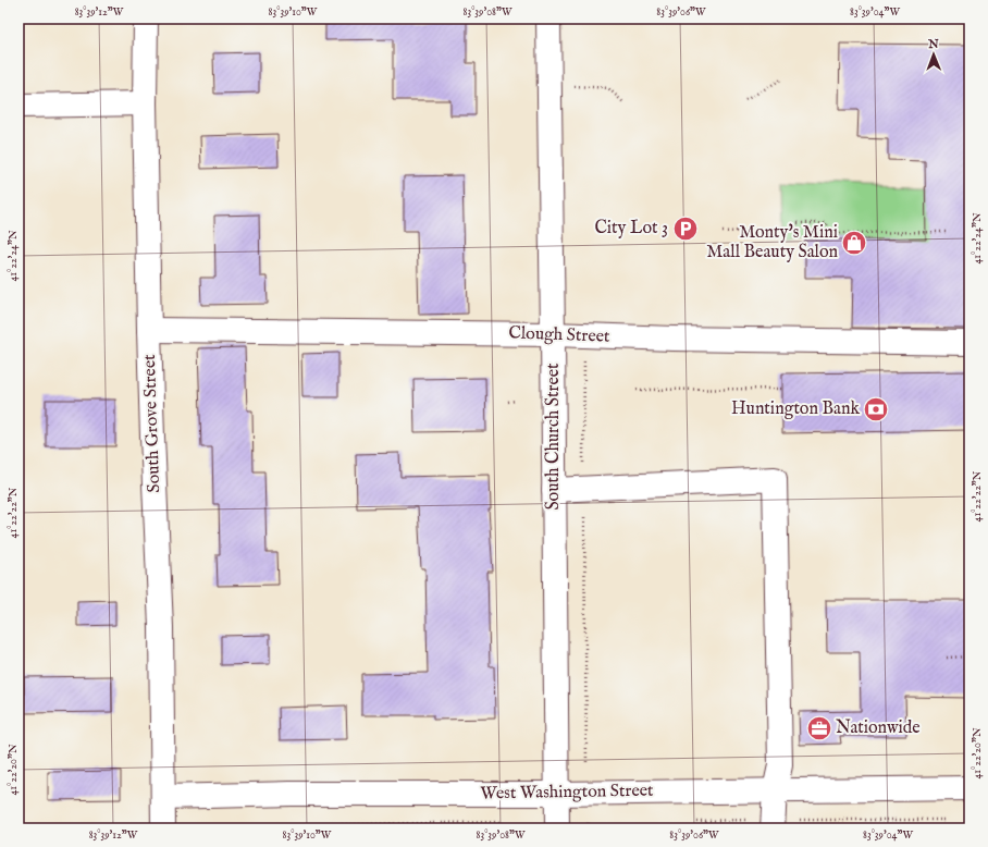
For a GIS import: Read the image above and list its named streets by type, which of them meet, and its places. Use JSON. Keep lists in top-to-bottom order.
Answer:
{
  "streets": {
    "street": [
      "Clough Street",
      "South Grove Street",
      "South Church Street",
      "West Washington Street"
    ]
  },
  "crossings": [
    ["Clough Street", "South Grove Street"],
    ["Clough Street", "South Church Street"],
    ["South Grove Street", "West Washington Street"],
    ["South Church Street", "West Washington Street"]
  ],
  "places": {
    "parking": ["City Lot 3"],
    "shop": ["Monty's Mini Mall Beauty Salon"],
    "bank": ["Huntington Bank"],
    "office": ["Nationwide"]
  },
  "north": "top",
  "coordinates": [
    "83°39'12\"W",
    "83°39'10\"W",
    "83°39'08\"W",
    "83°39'06\"W",
    "83°39'04\"W",
    "41°22'24\"N",
    "41°22'22\"N",
    "41°22'20\"N"
  ]
}
